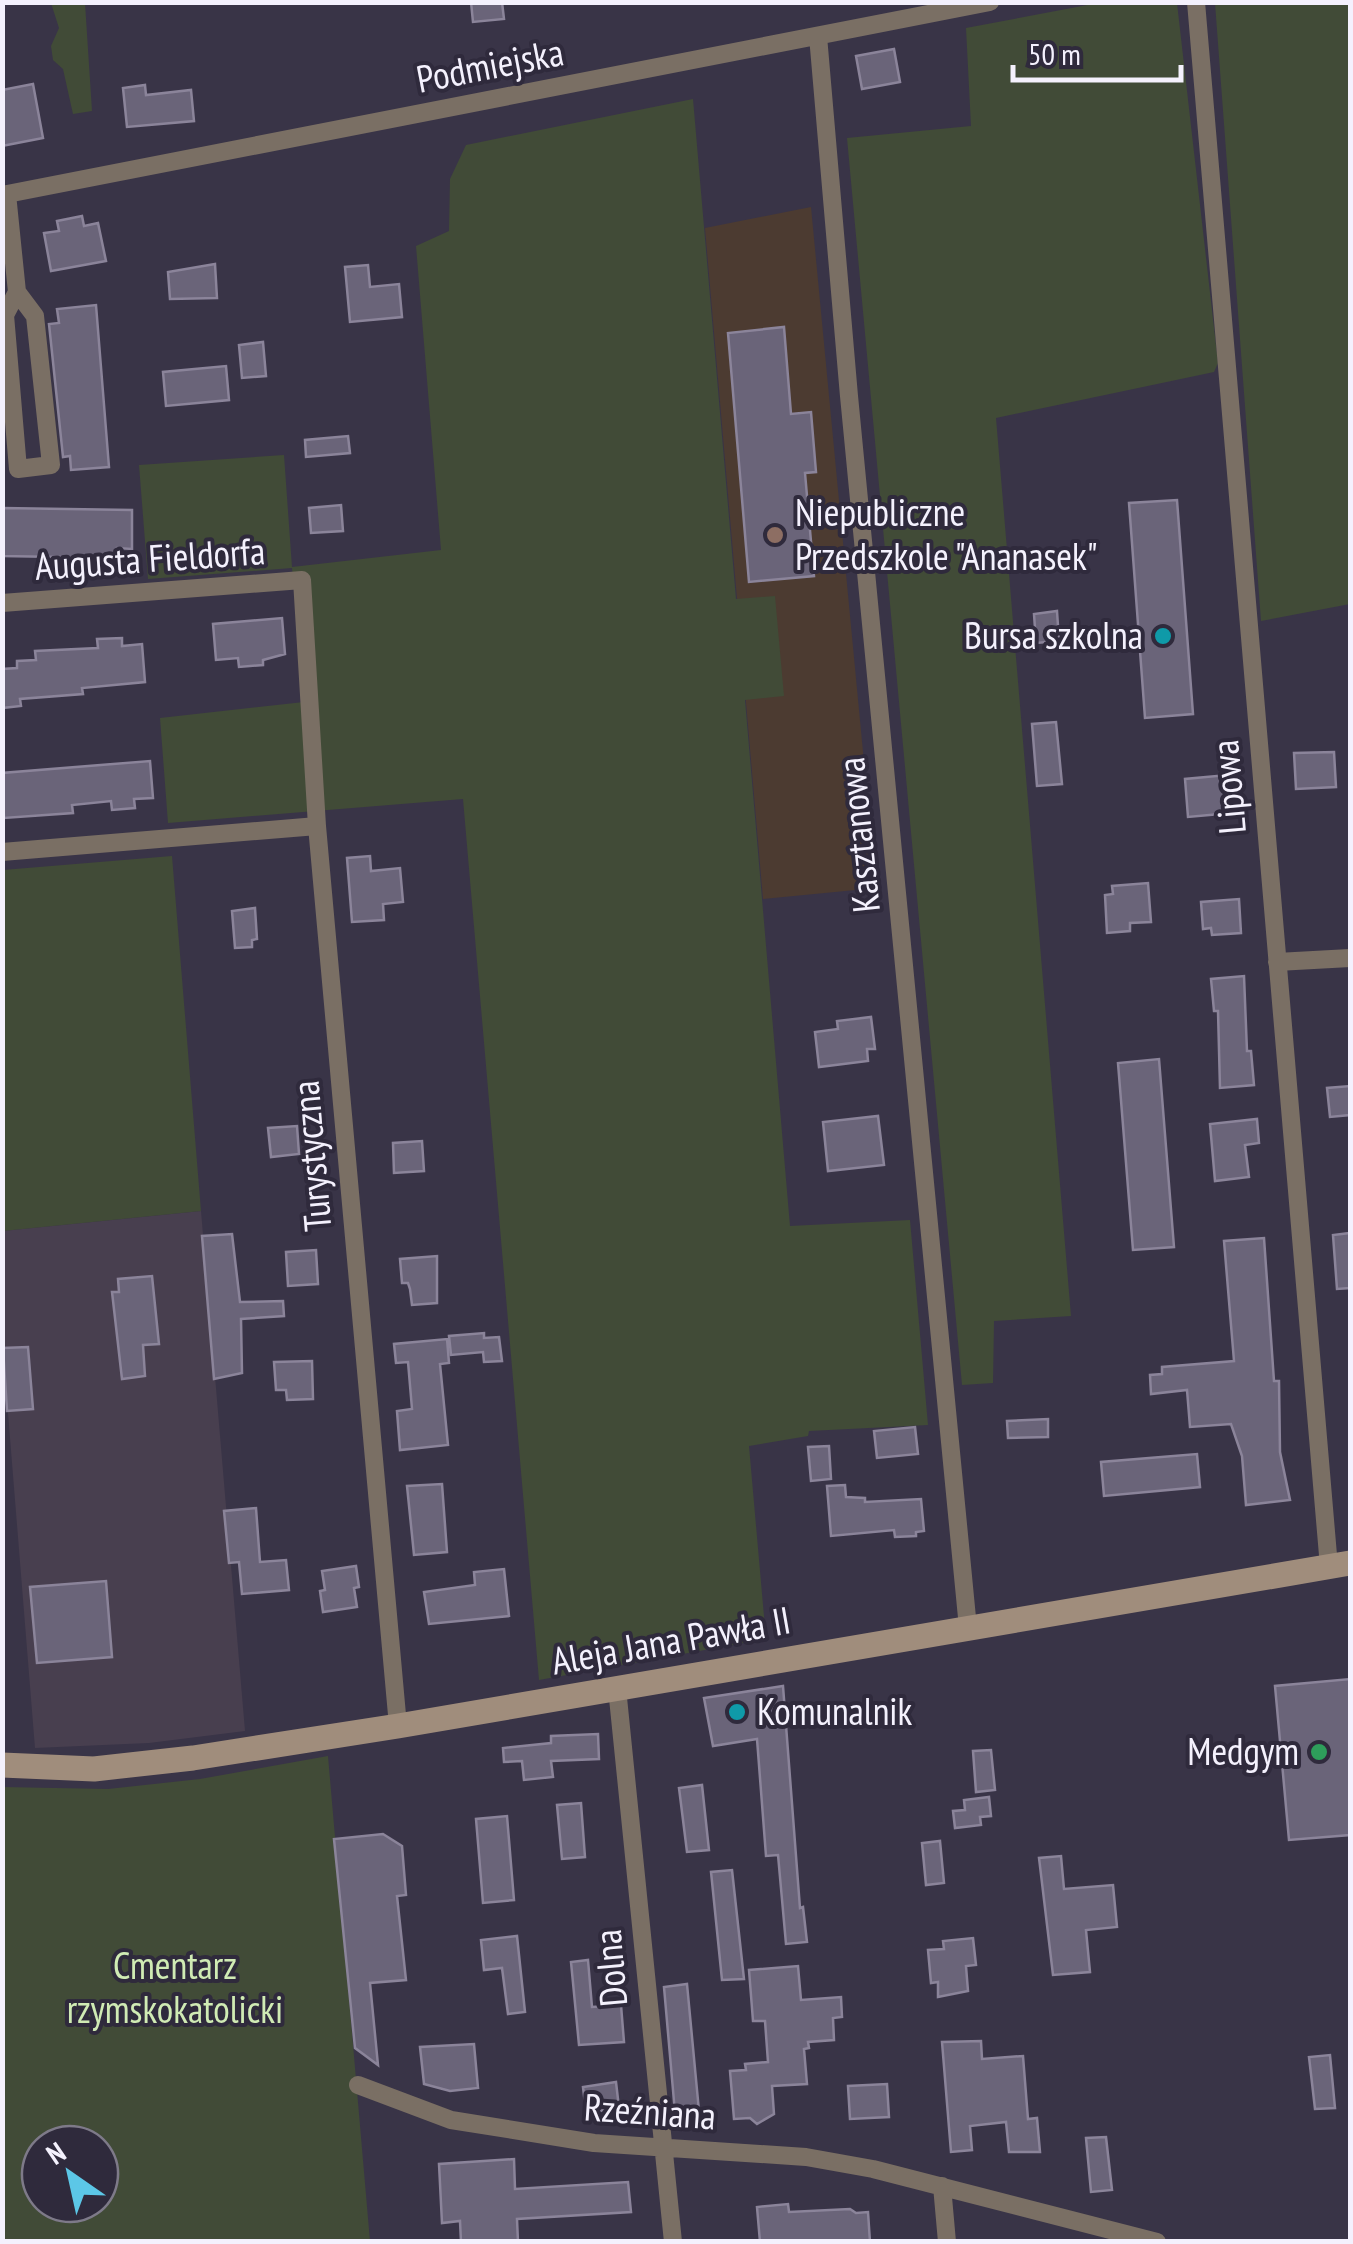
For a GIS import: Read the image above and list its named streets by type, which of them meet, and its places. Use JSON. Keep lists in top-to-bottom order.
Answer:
{
  "streets": {
    "street": [
      "Podmiejska",
      "Augusta Fieldorfa",
      "Lipowa",
      "Kasztanowa",
      "Turystyczna",
      "Aleja Jana Pawła II",
      "Dolna",
      "Rzeźniana"
    ]
  },
  "crossings": [
    ["Podmiejska", "Kasztanowa"],
    ["Augusta Fieldorfa", "Turystyczna"],
    ["Lipowa", "Aleja Jana Pawła II"],
    ["Kasztanowa", "Aleja Jana Pawła II"],
    ["Turystyczna", "Aleja Jana Pawła II"],
    ["Aleja Jana Pawła II", "Dolna"],
    ["Dolna", "Rzeźniana"]
  ],
  "parks": ["Cmentarz rzymskokatolicki"],
  "places": [
    "Niepubliczne Przedszkole \"Ananasek\"",
    "Bursa szkolna",
    "Komunalnik",
    "Medgym"
  ],
  "scale_bar": "50 m",
  "north": "top left"
}
